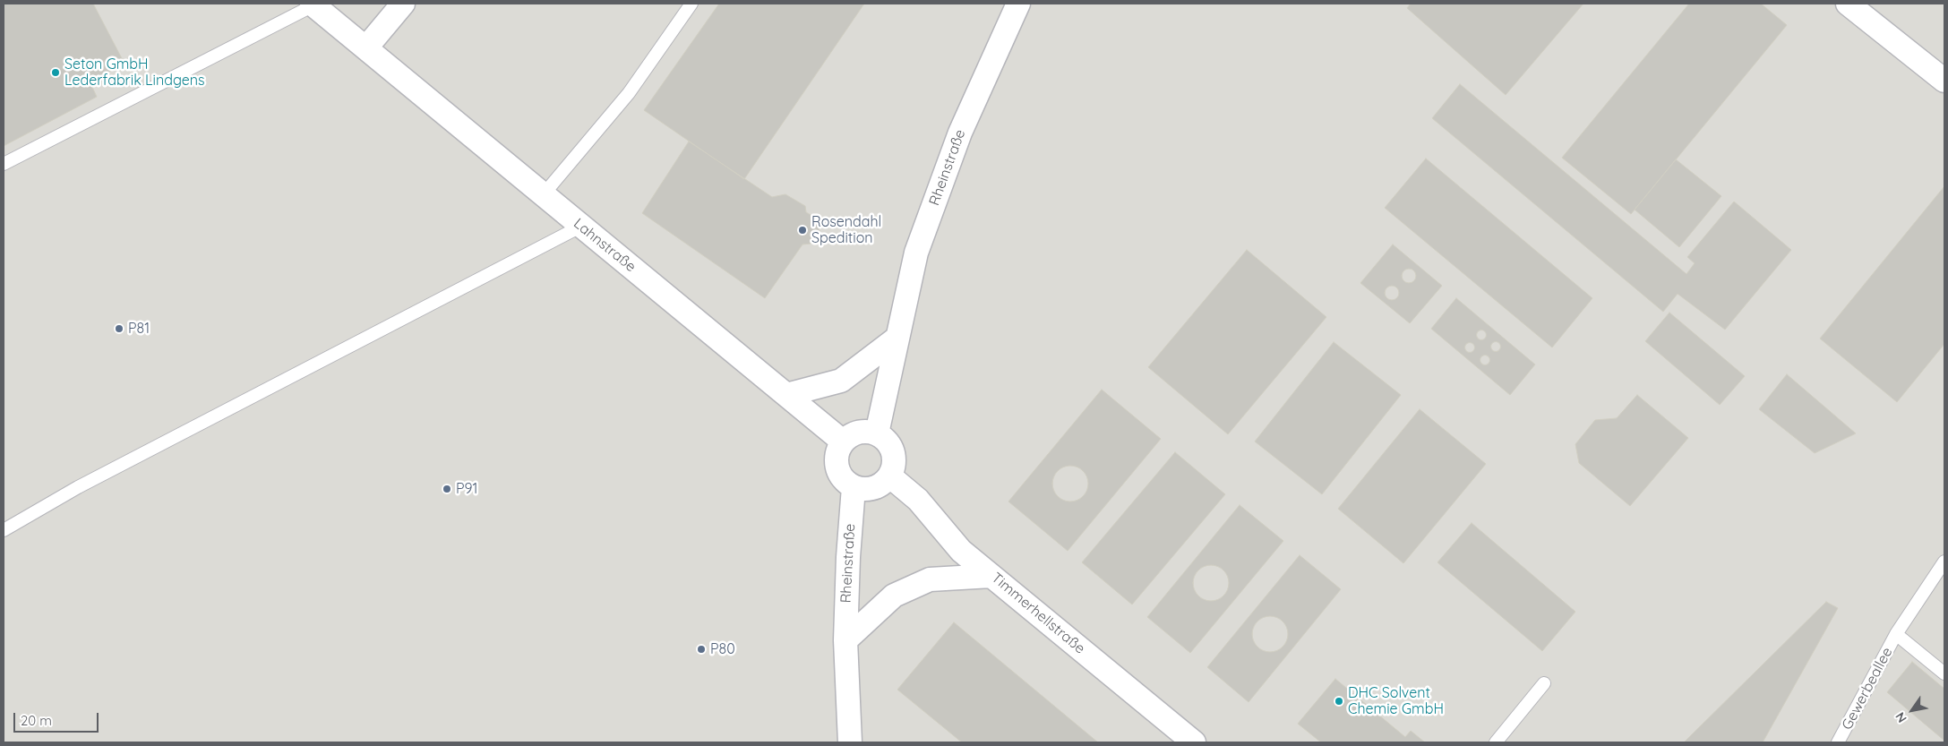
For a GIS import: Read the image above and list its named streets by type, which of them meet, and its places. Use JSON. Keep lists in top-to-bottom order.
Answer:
{
  "streets": {
    "street": ["Rheinstraße", "Lahnstraße", "Timmerhellstraße"],
    "lane": ["Gewerbeallee"]
  },
  "crossings": [
    ["Rheinstraße", "Lahnstraße"],
    ["Rheinstraße", "Timmerhellstraße"],
    ["Lahnstraße", "Timmerhellstraße"]
  ],
  "places": [
    "Seton GmbH Lederfabrik Lindgens",
    "Rosendahl Spedition",
    "P81",
    "P91",
    "P80",
    "DHC Solvent Chemie GmbH"
  ],
  "scale_bar": "20 m",
  "north": "bottom left"
}
